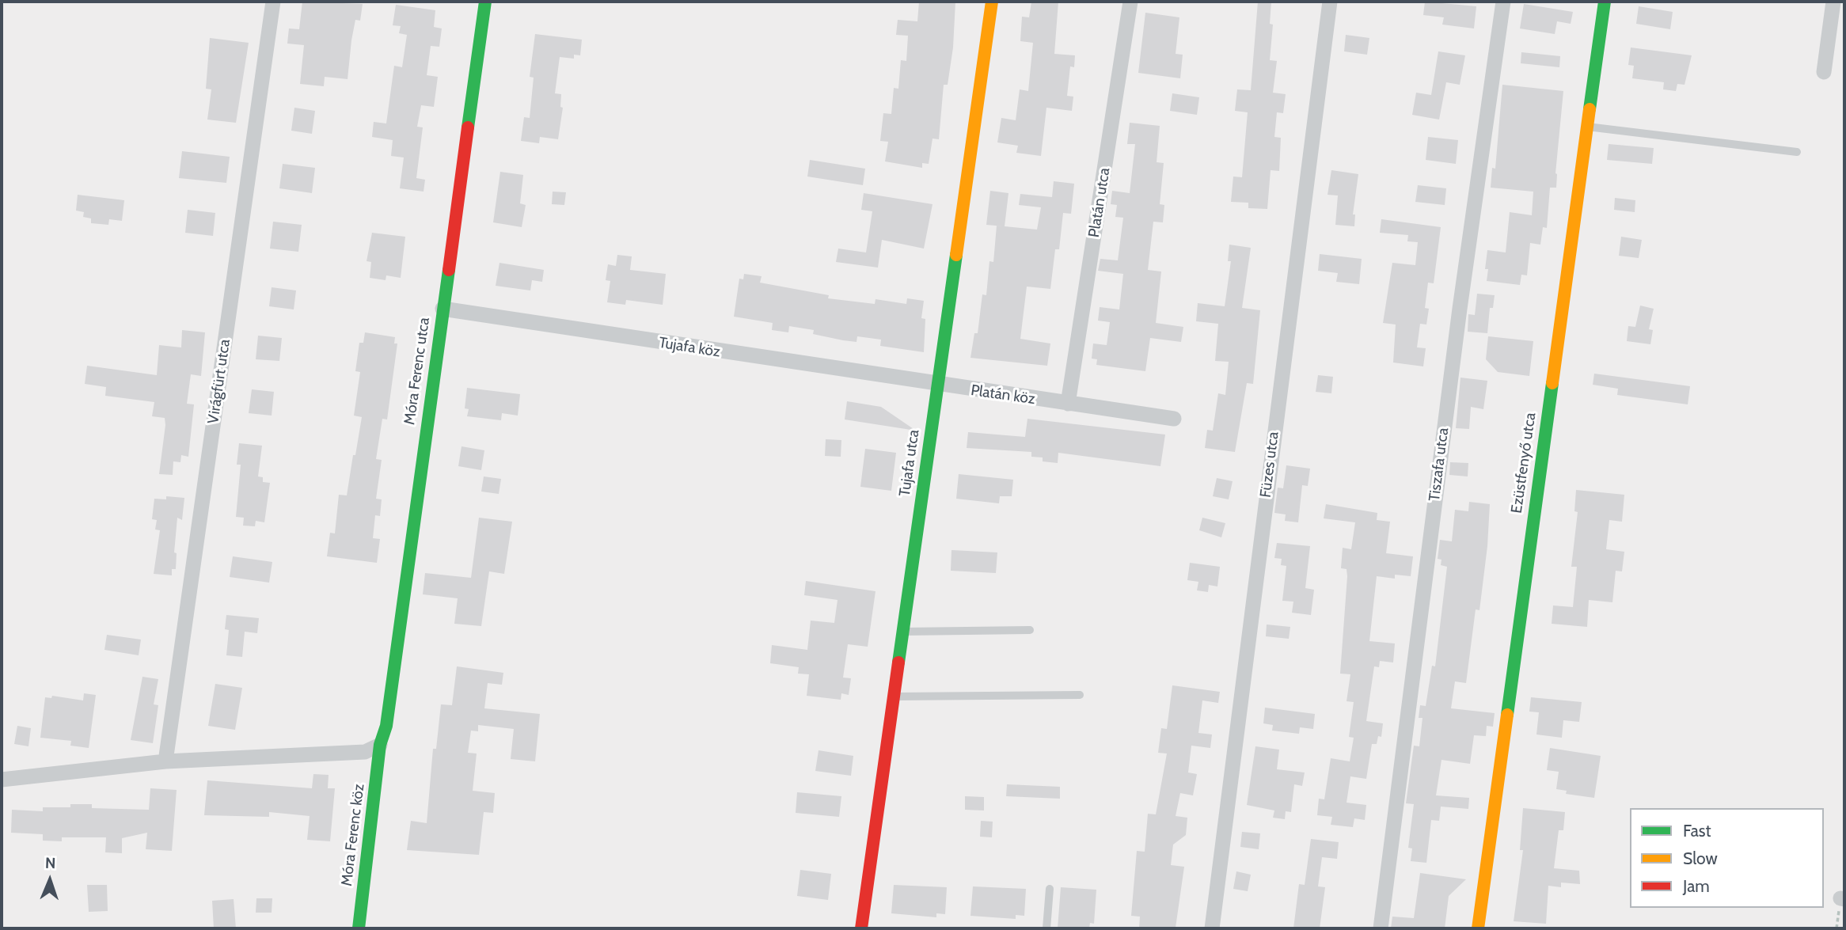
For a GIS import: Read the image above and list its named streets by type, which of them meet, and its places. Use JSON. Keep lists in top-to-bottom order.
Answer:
{
  "streets": {
    "street": [
      "Platán utca",
      "Tujafa köz",
      "Móra Ferenc utca",
      "Virágfürt utca",
      "Platán köz",
      "Tujafa utca",
      "Ezüstfenyő utca",
      "Füzes utca",
      "Tiszafa utca",
      "Móra Ferenc köz"
    ]
  },
  "crossings": [
    ["Platán utca", "Platán köz"],
    ["Tujafa köz", "Móra Ferenc utca"],
    ["Tujafa köz", "Platán köz"],
    ["Tujafa köz", "Tujafa utca"],
    ["Móra Ferenc utca", "Móra Ferenc köz"],
    ["Platán köz", "Tujafa utca"]
  ],
  "legend": ["Fast", "Slow", "Jam"],
  "north": "top"
}
